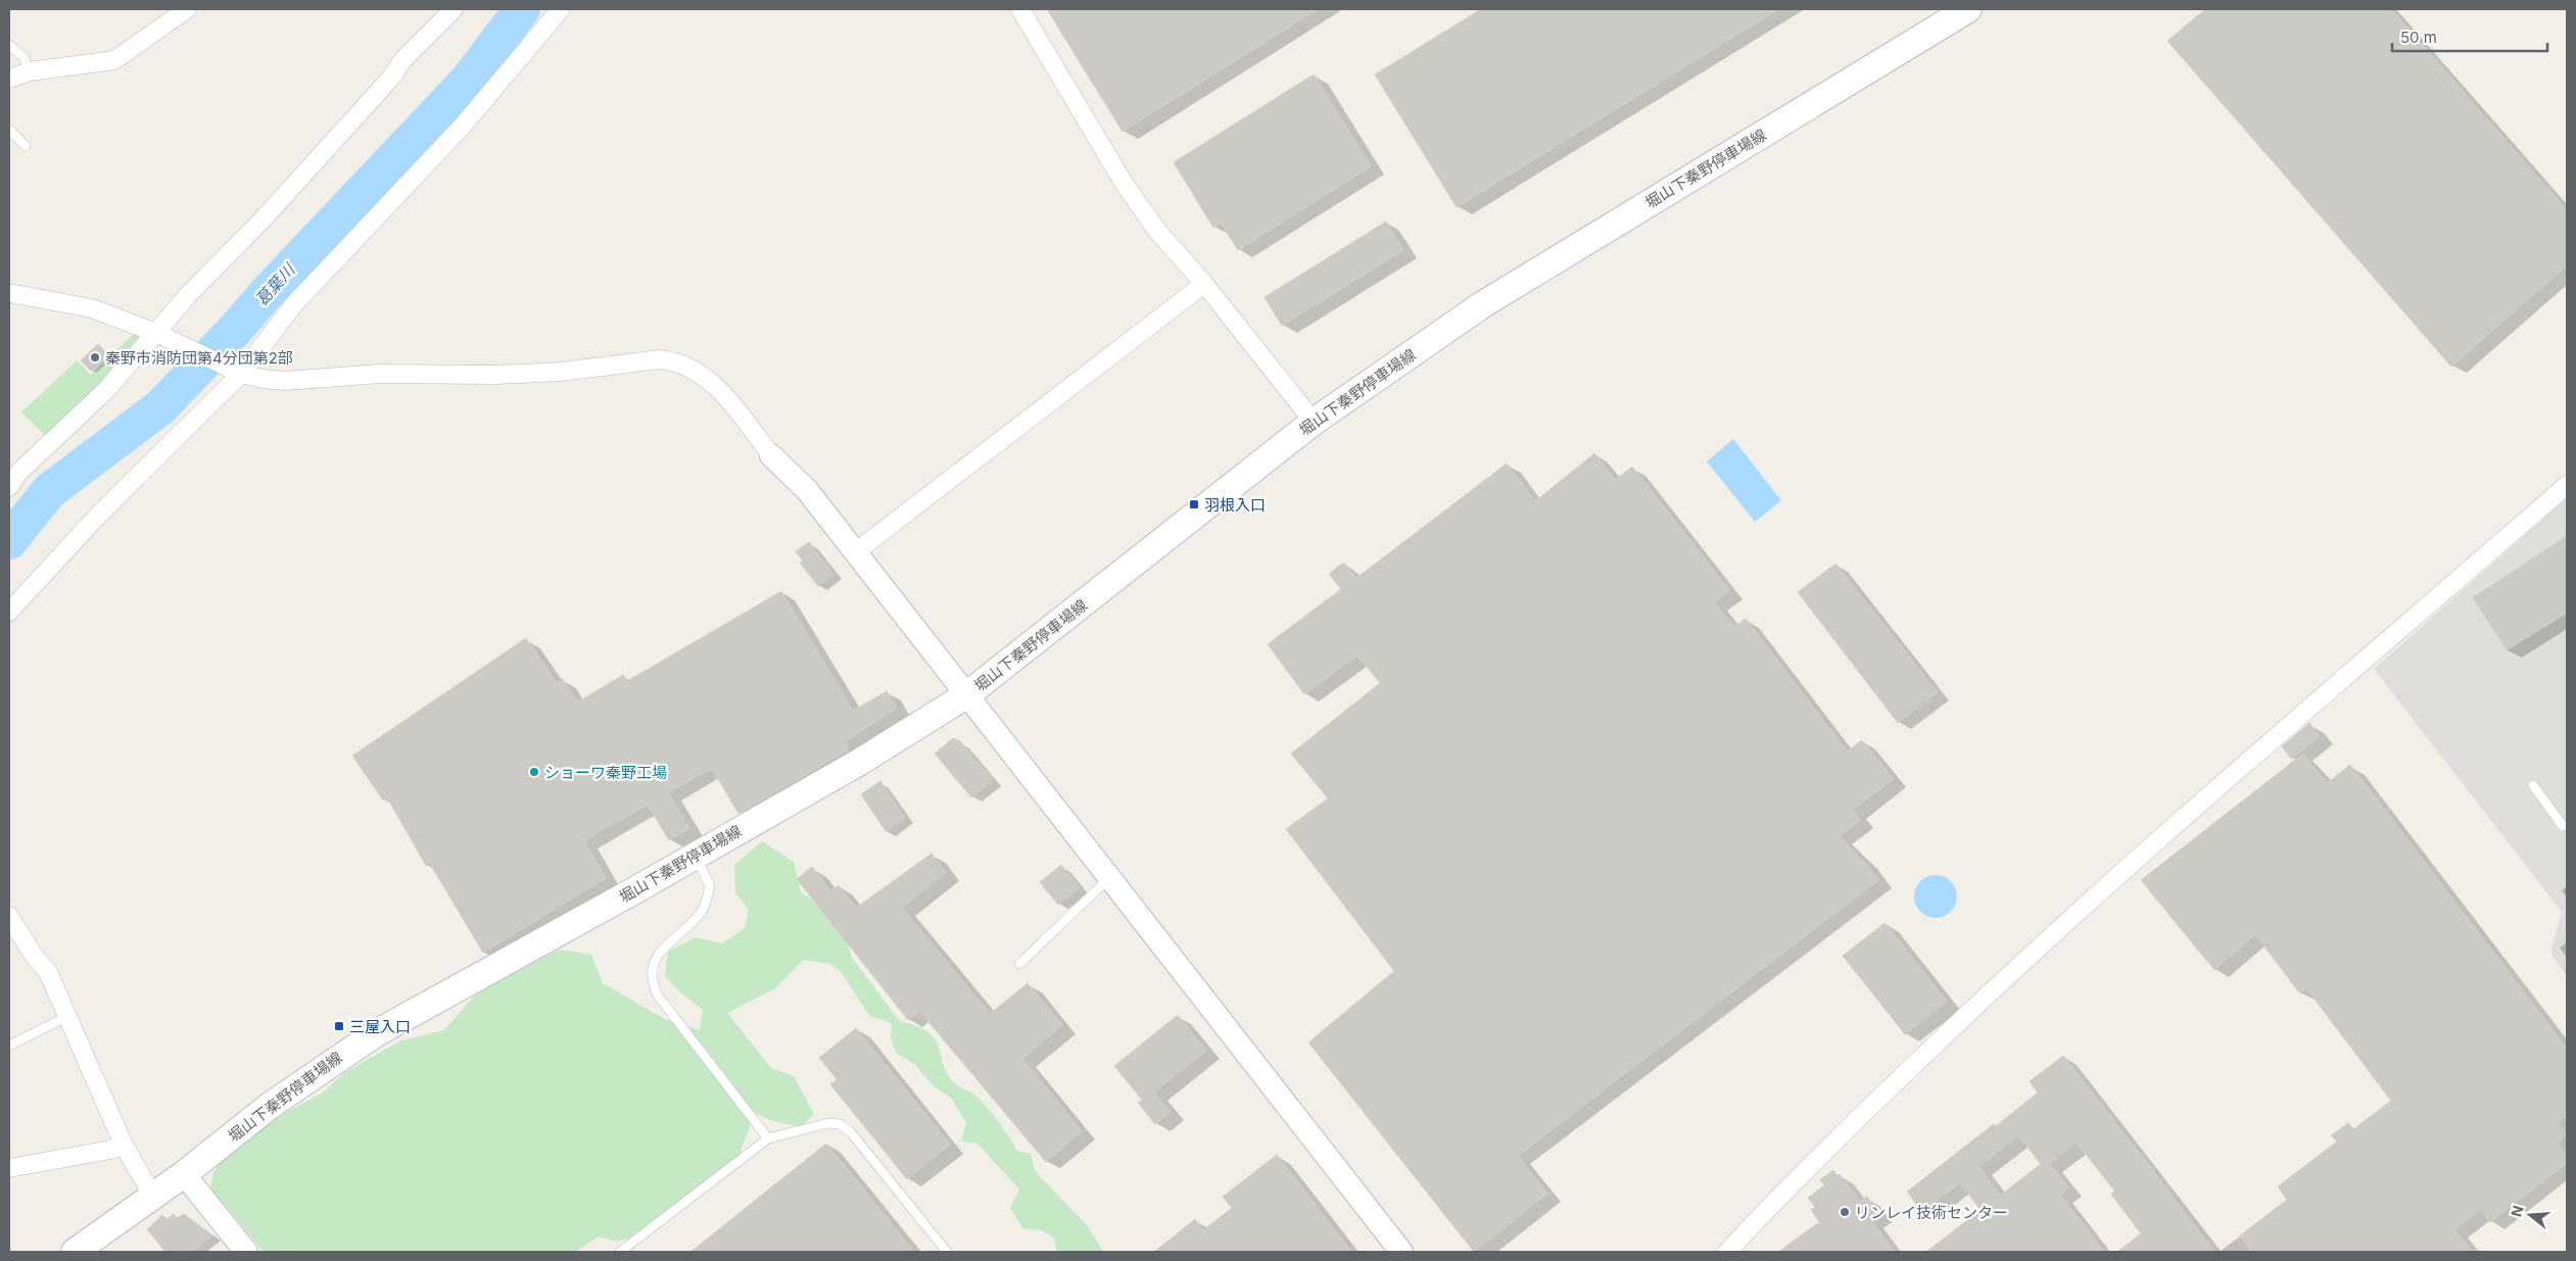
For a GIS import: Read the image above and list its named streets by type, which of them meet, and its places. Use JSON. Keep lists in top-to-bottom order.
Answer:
{
  "streets": {
    "main road": ["堀山下秦野停車場線"]
  },
  "water": ["葛葉川"],
  "places": {
    "other": ["秦野市消防団第4分団第2部", "ショーワ秦野工場", "リンレイ技術センター"],
    "transit": ["羽根入口", "三屋入口"]
  },
  "scale_bar": "50 m",
  "north": "left"
}
